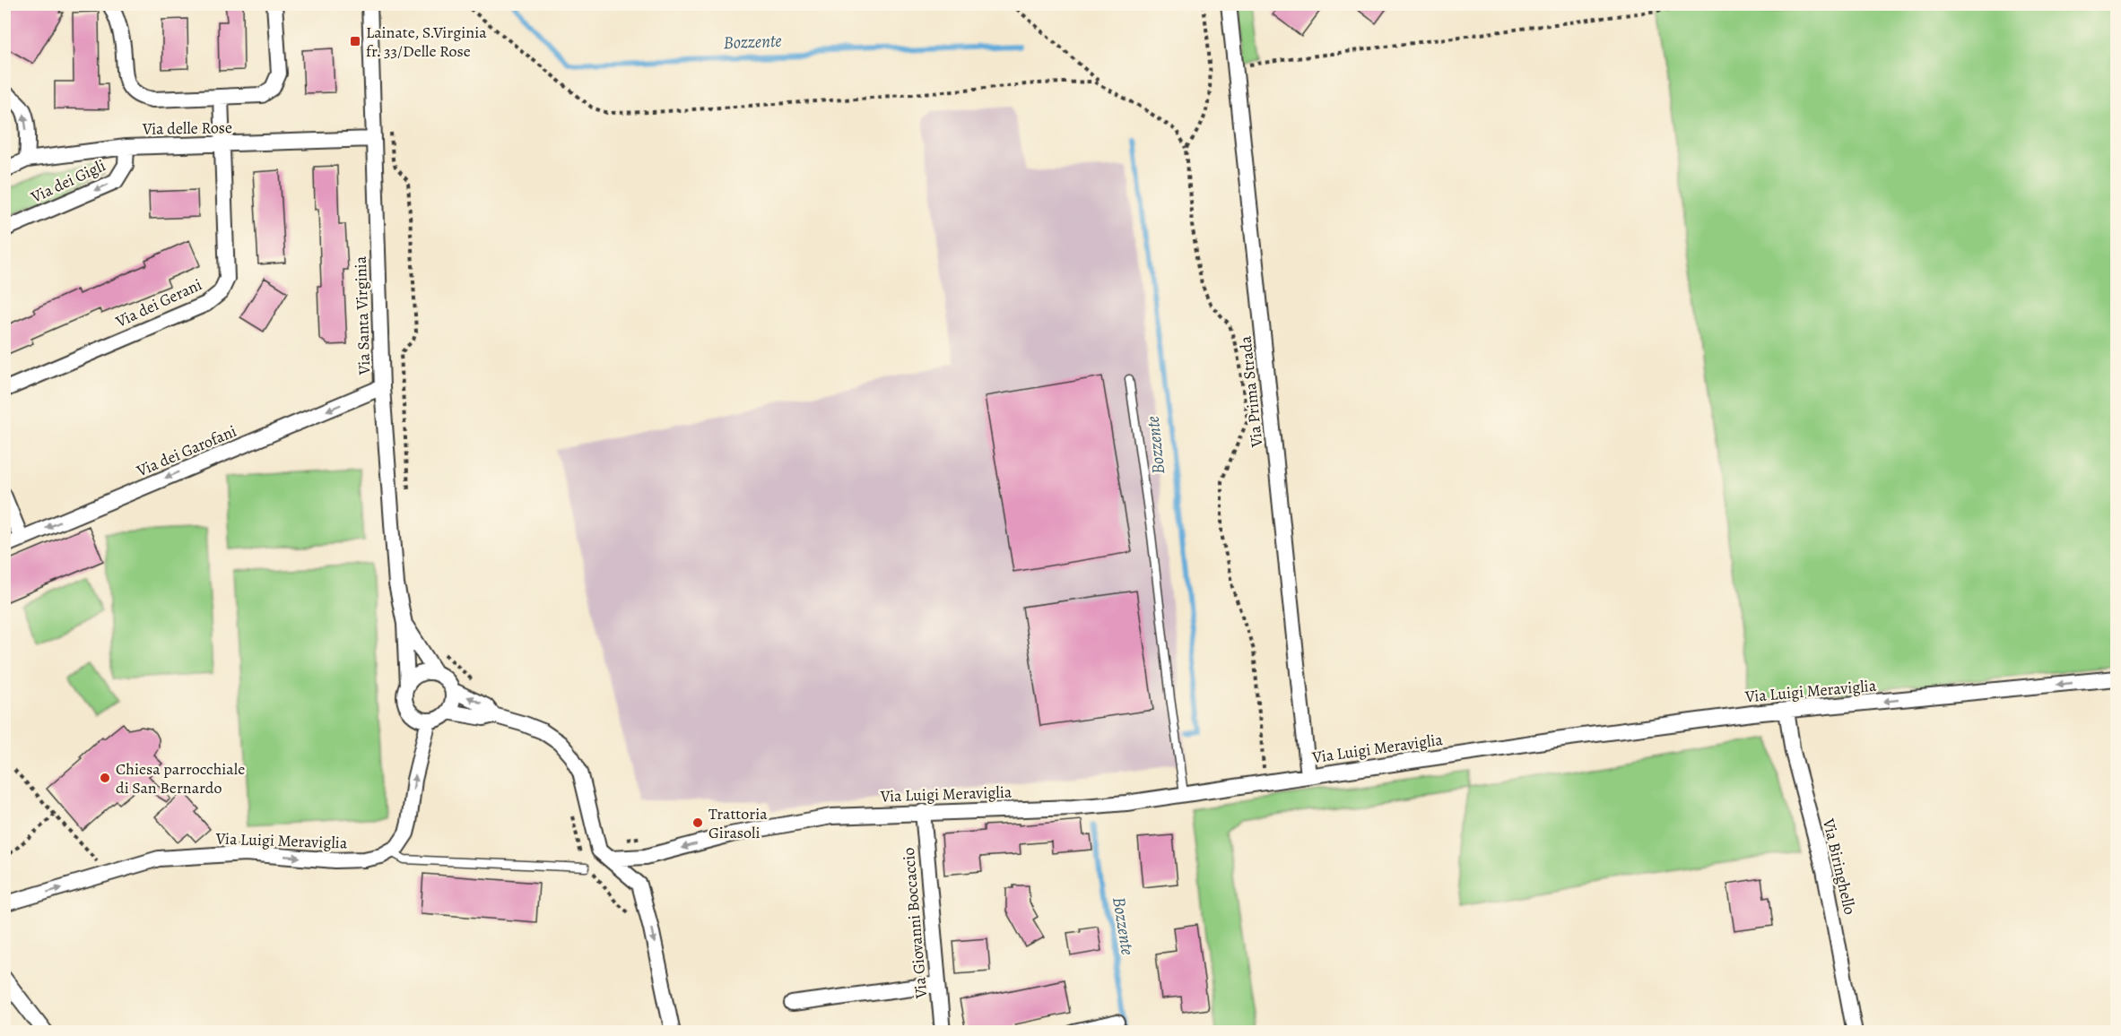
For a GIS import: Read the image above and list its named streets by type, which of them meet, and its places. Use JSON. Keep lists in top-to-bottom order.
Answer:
{
  "streets": {
    "street": [
      "Via delle Rose",
      "Via dei Gigli",
      "Via dei Gerani",
      "Via Santa Virginia",
      "Via Prima Strada",
      "Via dei Garofani",
      "Via Luigi Meraviglia",
      "Via Biringhello",
      "Via Giovanni Boccaccio"
    ]
  },
  "crossings": [
    ["Via delle Rose", "Via dei Gigli"],
    ["Via delle Rose", "Via dei Gerani"],
    ["Via delle Rose", "Via Santa Virginia"],
    ["Via Santa Virginia", "Via dei Garofani"],
    ["Via Prima Strada", "Via Luigi Meraviglia"],
    ["Via Luigi Meraviglia", "Via Biringhello"],
    ["Via Luigi Meraviglia", "Via Giovanni Boccaccio"]
  ],
  "one_way": ["Via dei Gigli", "Via dei Garofani"],
  "water": ["Bozzente"],
  "places": {
    "transit": ["Lainate, S.Virginia fr. 33/Delle Rose"],
    "other": ["Chiesa parrocchiale di San Bernardo", "Trattoria Girasoli"]
  }
}
